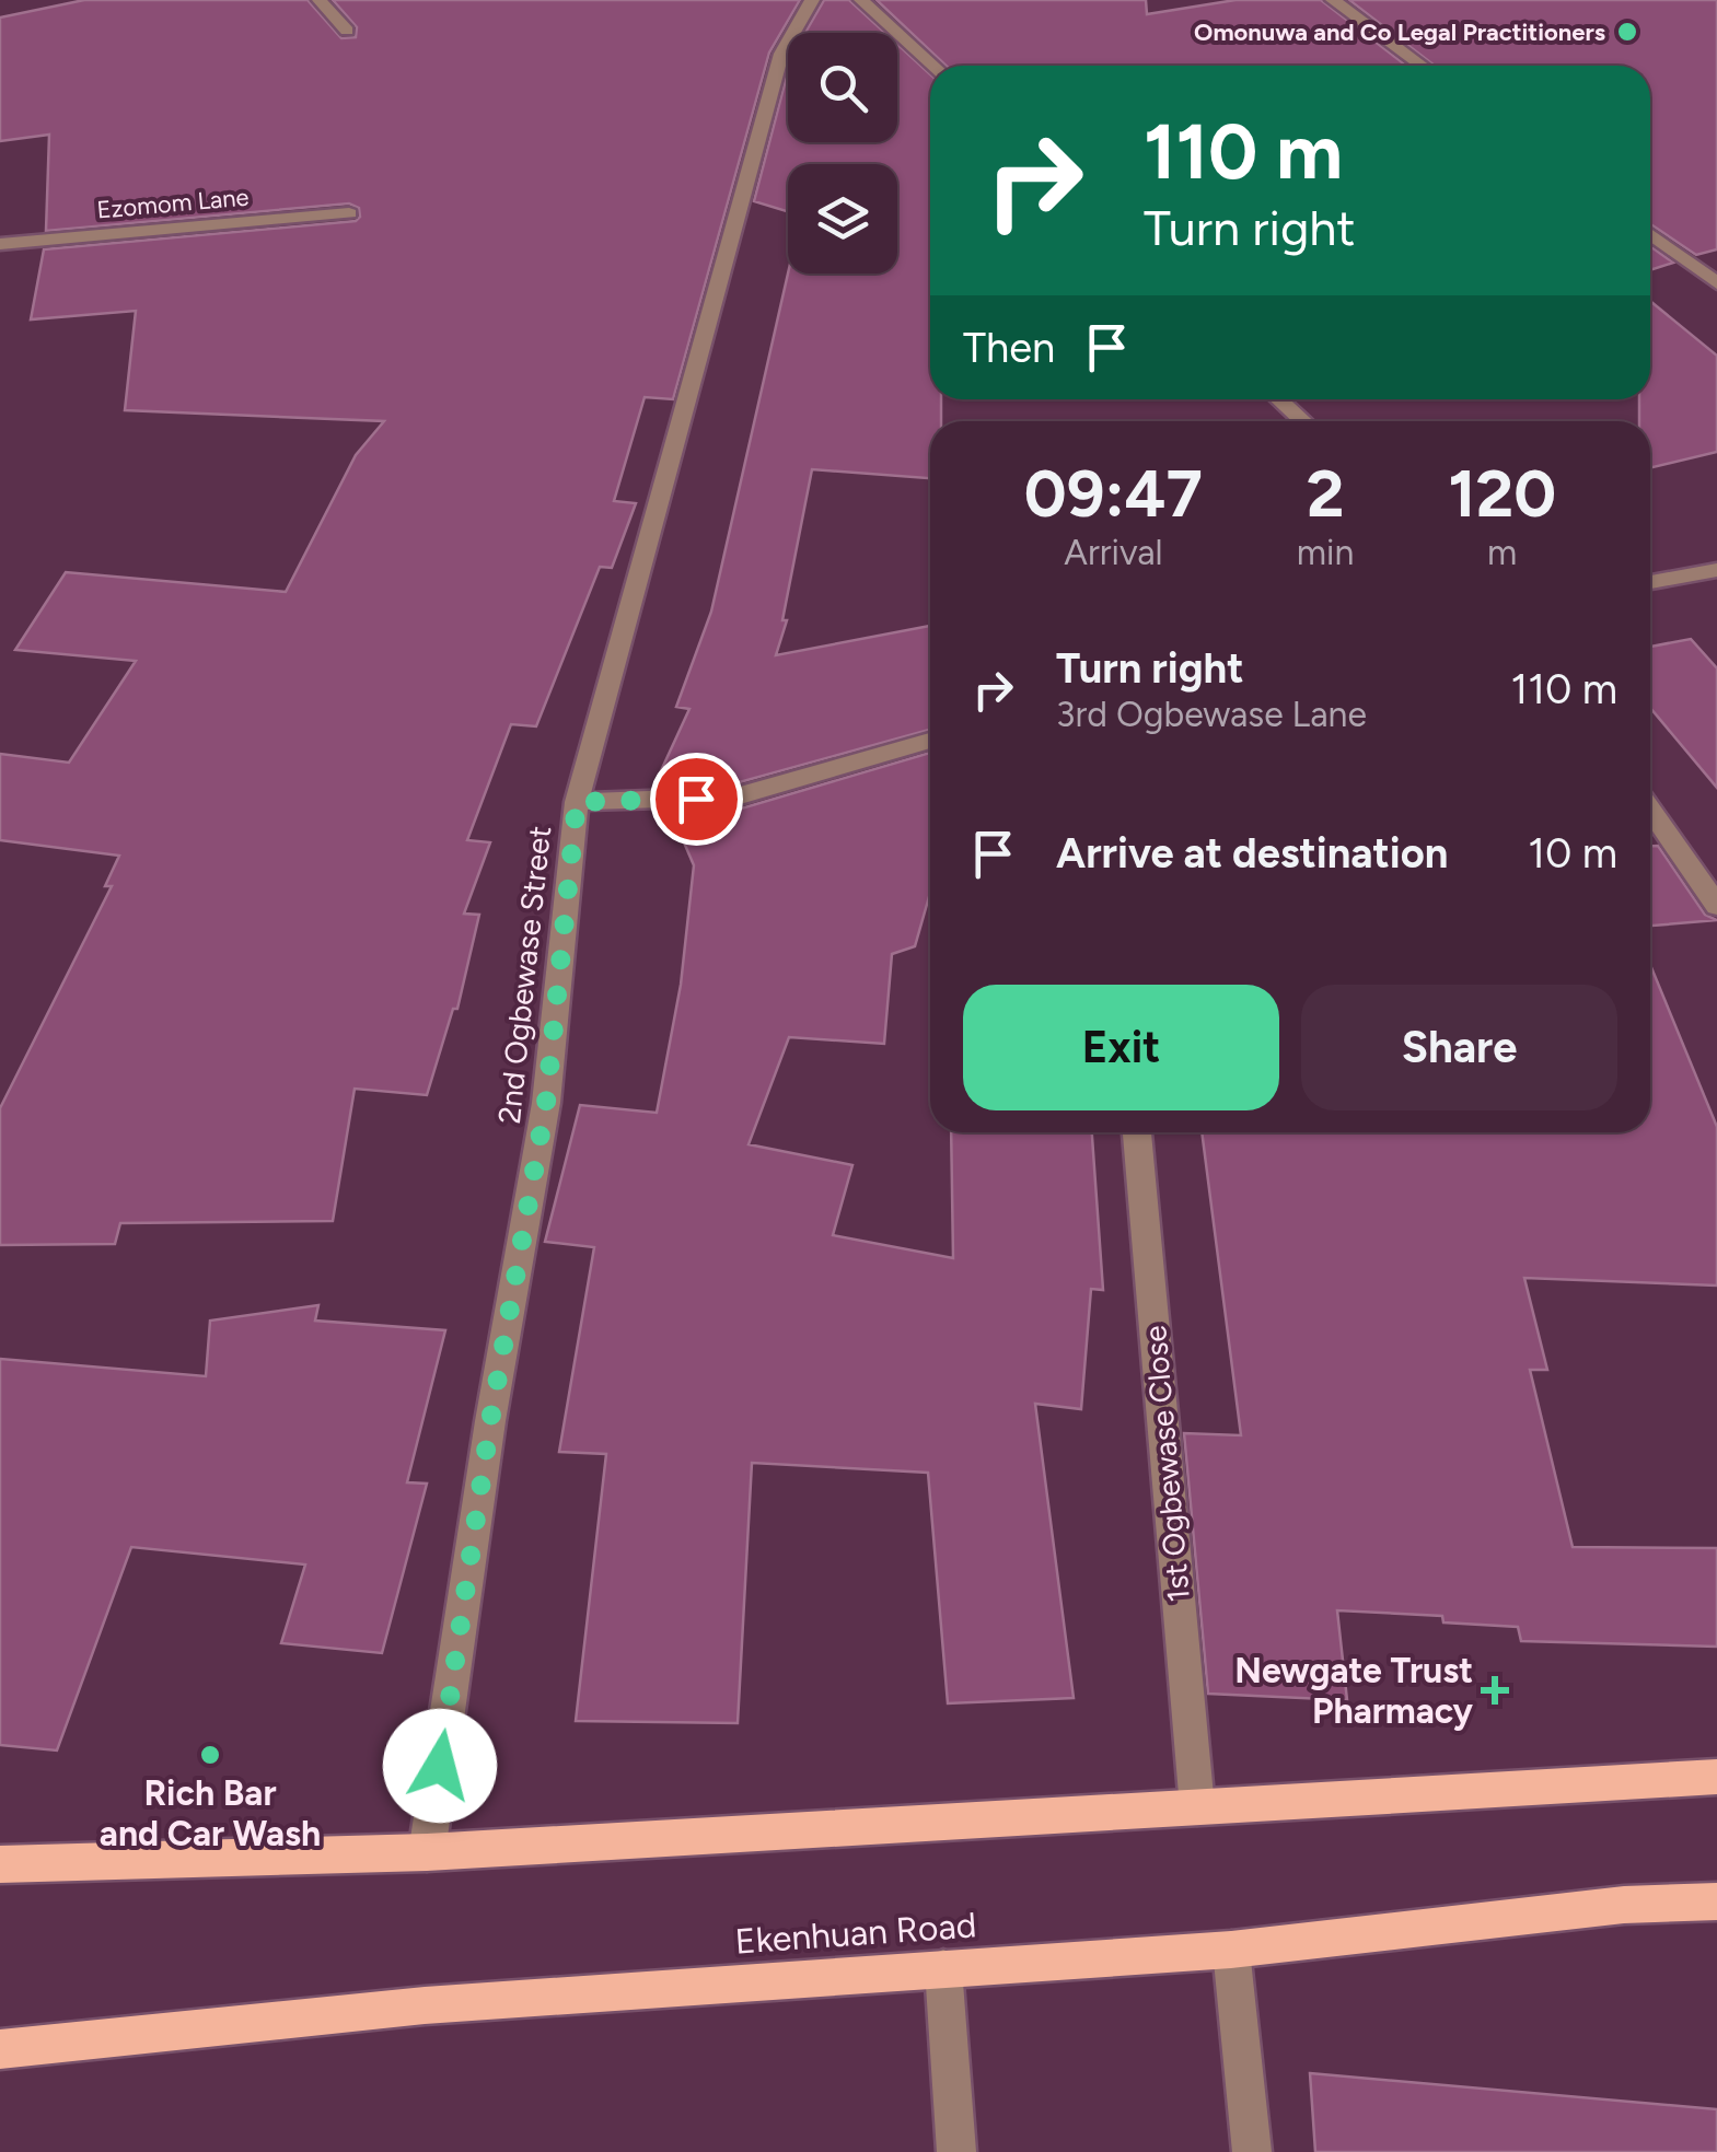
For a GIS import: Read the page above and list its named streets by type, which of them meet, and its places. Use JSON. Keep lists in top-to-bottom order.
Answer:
{
  "streets": {
    "main road": ["Ekenhuan Road"],
    "street": ["Ezomom Lane", "2nd Ogbewase Street", "1st Ogbewase Close"]
  },
  "places": {
    "other": ["Omonuwa and Co Legal Practitioners", "Rich Bar and Car Wash"],
    "health": ["Newgate Trust Pharmacy"]
  },
  "page": {
    "turn": ["110 m", "Turn right"],
    "then": "Then",
    "eta": [
      "09:47",
      "Arrival",
      "2",
      "min",
      "120",
      "m"
    ],
    "list": [
      {
        "name": "Turn right",
        "note": "3rd Ogbewase Lane",
        "value": "110 m"
      },
      {
        "name": "Arrive at destination",
        "value": "10 m"
      }
    ],
    "buttons": ["Exit", "Share"]
  }
}
